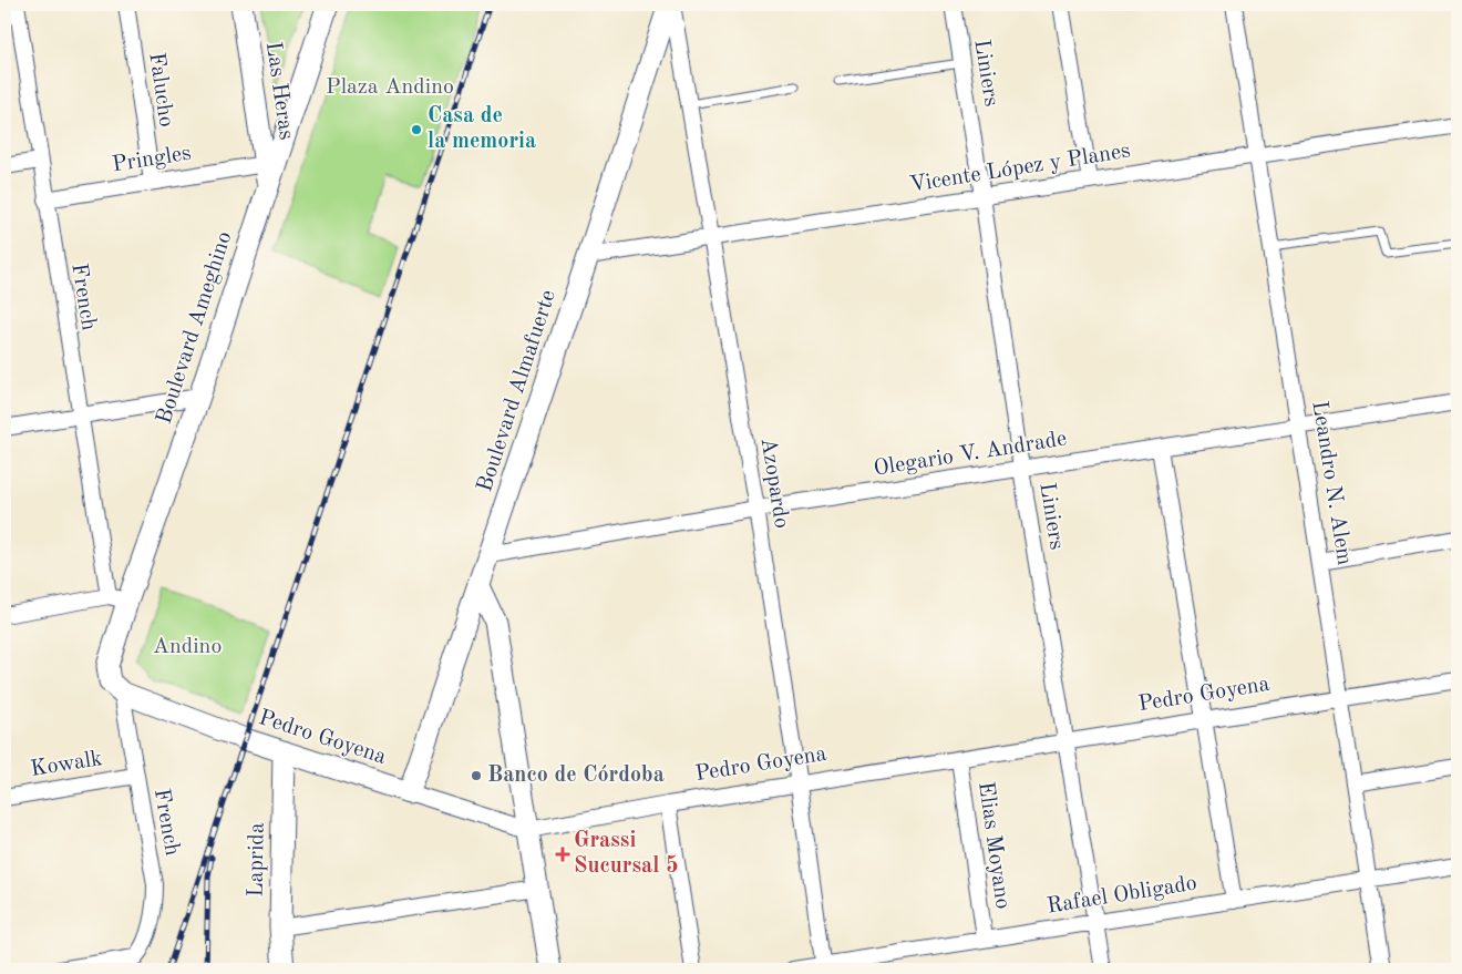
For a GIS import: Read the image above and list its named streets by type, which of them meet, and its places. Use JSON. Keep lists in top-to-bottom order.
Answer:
{
  "streets": {
    "main road": [
      "Las Heras",
      "Boulevard Ameghino",
      "Boulevard Almafuerte",
      "Pedro Goyena",
      "Laprida"
    ],
    "street": [
      "Liniers",
      "Falucho",
      "Pringles",
      "Vicente López y Planes",
      "French",
      "Olegario V. Andrade",
      "Azopardo",
      "Leandro N. Alem",
      "Kowalk",
      "Elias Moyano",
      "Rafael Obligado"
    ]
  },
  "crossings": [
    ["Liniers", "Vicente López y Planes"],
    ["Liniers", "Olegario V. Andrade"],
    ["Liniers", "Pedro Goyena"],
    ["Liniers", "Rafael Obligado"],
    ["Falucho", "Pringles"],
    ["Las Heras", "Pringles"],
    ["Las Heras", "Boulevard Ameghino"],
    ["Pringles", "French"],
    ["Pringles", "Boulevard Ameghino"],
    ["Vicente López y Planes", "Boulevard Almafuerte"],
    ["Vicente López y Planes", "Azopardo"],
    ["Vicente López y Planes", "Leandro N. Alem"],
    ["French", "Boulevard Ameghino"],
    ["French", "Pedro Goyena"],
    ["French", "Kowalk"],
    ["Boulevard Ameghino", "Pedro Goyena"],
    ["Boulevard Almafuerte", "Olegario V. Andrade"],
    ["Boulevard Almafuerte", "Azopardo"],
    ["Boulevard Almafuerte", "Pedro Goyena"],
    ["Olegario V. Andrade", "Azopardo"],
    ["Olegario V. Andrade", "Leandro N. Alem"],
    ["Azopardo", "Pedro Goyena"],
    ["Azopardo", "Rafael Obligado"],
    ["Leandro N. Alem", "Pedro Goyena"],
    ["Leandro N. Alem", "Rafael Obligado"],
    ["Pedro Goyena", "Elias Moyano"],
    ["Pedro Goyena", "Laprida"],
    ["Elias Moyano", "Rafael Obligado"]
  ],
  "parks": ["Plaza Andino", "Andino"],
  "places": {
    "other": ["Casa de la memoria", "Banco de Córdoba"],
    "health": ["Grassi Sucursal 5"]
  }
}
